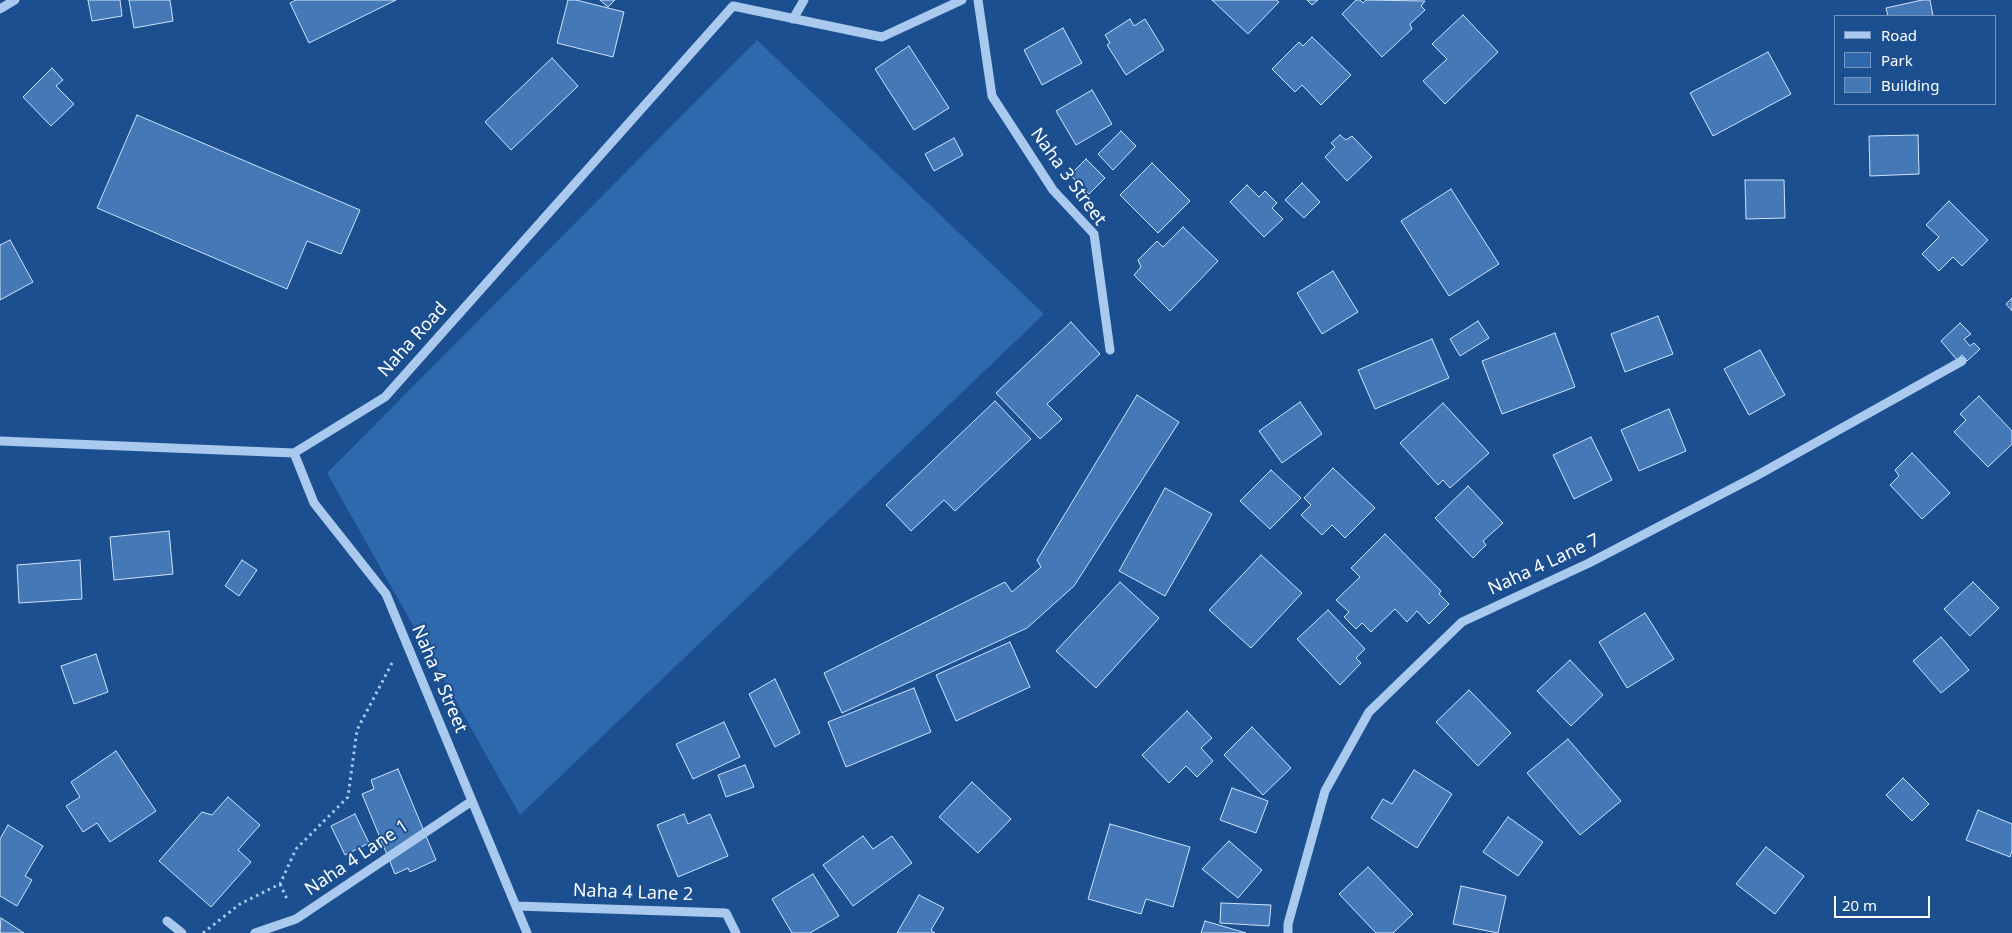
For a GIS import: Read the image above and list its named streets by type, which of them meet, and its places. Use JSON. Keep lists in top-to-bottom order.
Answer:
{
  "streets": {
    "street": [
      "Naha 3 Street",
      "Naha Road",
      "Naha 4 Lane 7",
      "Naha 4 Street",
      "Naha 4 Lane 1",
      "Naha 4 Lane 2"
    ]
  },
  "crossings": [
    ["Naha Road", "Naha 4 Street"],
    ["Naha 4 Street", "Naha 4 Lane 1"],
    ["Naha 4 Street", "Naha 4 Lane 2"]
  ],
  "legend": ["Road", "Park", "Building"],
  "scale_bar": "20 m"
}
